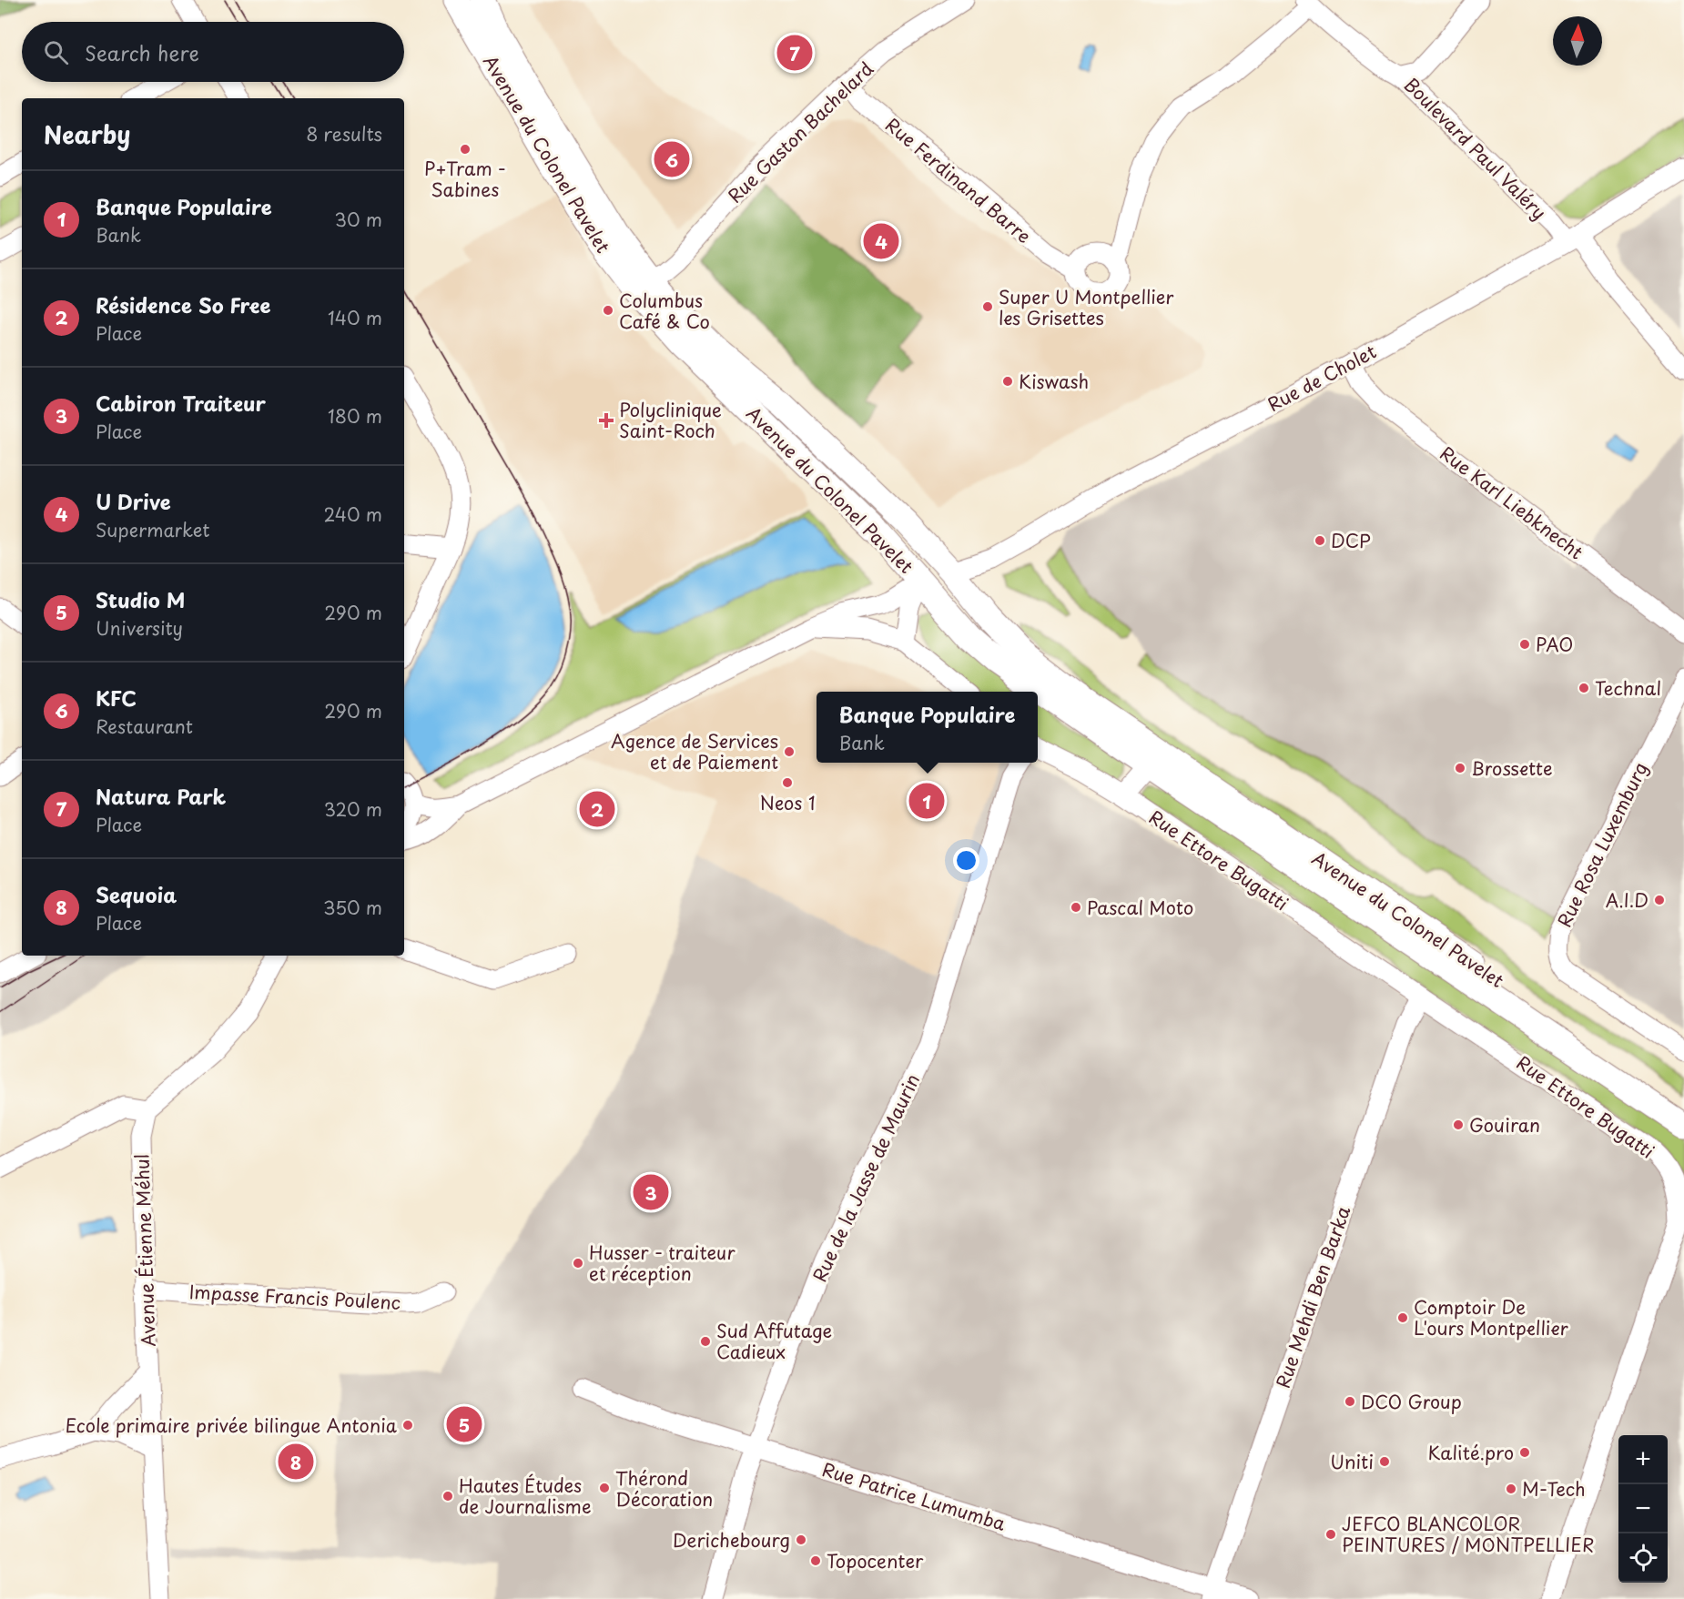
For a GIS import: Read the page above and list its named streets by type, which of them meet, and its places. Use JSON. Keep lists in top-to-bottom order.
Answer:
{
  "streets": {
    "main road": ["Avenue du Colonel Pavelet"],
    "street": [
      "Rue Gaston Bachelard",
      "Boulevard Paul Valéry",
      "Rue Ferdinand Barre",
      "Rue de Cholet",
      "Rue Karl Liebknecht",
      "Rue Rosa Luxemburg",
      "Rue Ettore Bugatti",
      "Rue de la Jasse de Maurin",
      "Avenue Étienne Méhul",
      "Impasse Francis Poulenc",
      "Rue Mehdi Ben Barka",
      "Rue Patrice Lumumba"
    ]
  },
  "crossings": [
    ["Rue Gaston Bachelard", "Avenue du Colonel Pavelet"],
    ["Rue Gaston Bachelard", "Rue Ferdinand Barre"],
    ["Boulevard Paul Valéry", "Rue de Cholet"],
    ["Avenue du Colonel Pavelet", "Rue de Cholet"],
    ["Rue de Cholet", "Rue Karl Liebknecht"],
    ["Rue Ettore Bugatti", "Rue Mehdi Ben Barka"],
    ["Rue de la Jasse de Maurin", "Rue Patrice Lumumba"],
    ["Avenue Étienne Méhul", "Impasse Francis Poulenc"],
    ["Rue Mehdi Ben Barka", "Rue Patrice Lumumba"]
  ],
  "places": {
    "other": [
      "P+Tram - Sabines",
      "Super U Montpellier les Grisettes",
      "Columbus Café & Co",
      "Kiswash",
      "DCP",
      "PAO",
      "Technal",
      "Agence de Services et de Paiement",
      "Brossette",
      "Neos 1",
      "A.I.D",
      "Pascal Moto",
      "Gouiran",
      "Husser - traiteur et réception",
      "Comptoir De L'ours Montpellier",
      "Sud Affutage Cadieux",
      "DCO Group",
      "Ecole primaire privée bilingue Antonia",
      "Kalité.pro",
      "Uniti",
      "Thérond Décoration",
      "M-Tech",
      "Hautes Études de Journalisme",
      "JEFCO BLANCOLOR PEINTURES / MONTPELLIER",
      "Derichebourg",
      "Topocenter"
    ],
    "health": ["Polyclinique Saint-Roch"]
  },
  "north": "top",
  "page": {
    "search": "Search here",
    "pins": [
      "7",
      "6",
      "4",
      "1",
      "2",
      "3",
      "5",
      "8"
    ],
    "heading": ["Nearby", "8 results"],
    "list": [
      {
        "mark": "1",
        "name": "Banque Populaire",
        "note": "Bank",
        "value": "30 m"
      },
      {
        "mark": "2",
        "name": "Résidence So Free",
        "note": "Place",
        "value": "140 m"
      },
      {
        "mark": "3",
        "name": "Cabiron Traiteur",
        "note": "Place",
        "value": "180 m"
      },
      {
        "mark": "4",
        "name": "U Drive",
        "note": "Supermarket",
        "value": "240 m"
      },
      {
        "mark": "5",
        "name": "Studio M",
        "note": "University",
        "value": "290 m"
      },
      {
        "mark": "6",
        "name": "KFC",
        "note": "Restaurant",
        "value": "290 m"
      },
      {
        "mark": "7",
        "name": "Natura Park",
        "note": "Place",
        "value": "320 m"
      },
      {
        "mark": "8",
        "name": "Sequoia",
        "note": "Place",
        "value": "350 m"
      }
    ],
    "popup": ["Banque Populaire", "Bank"],
    "map_buttons": ["+", "−"]
  }
}
